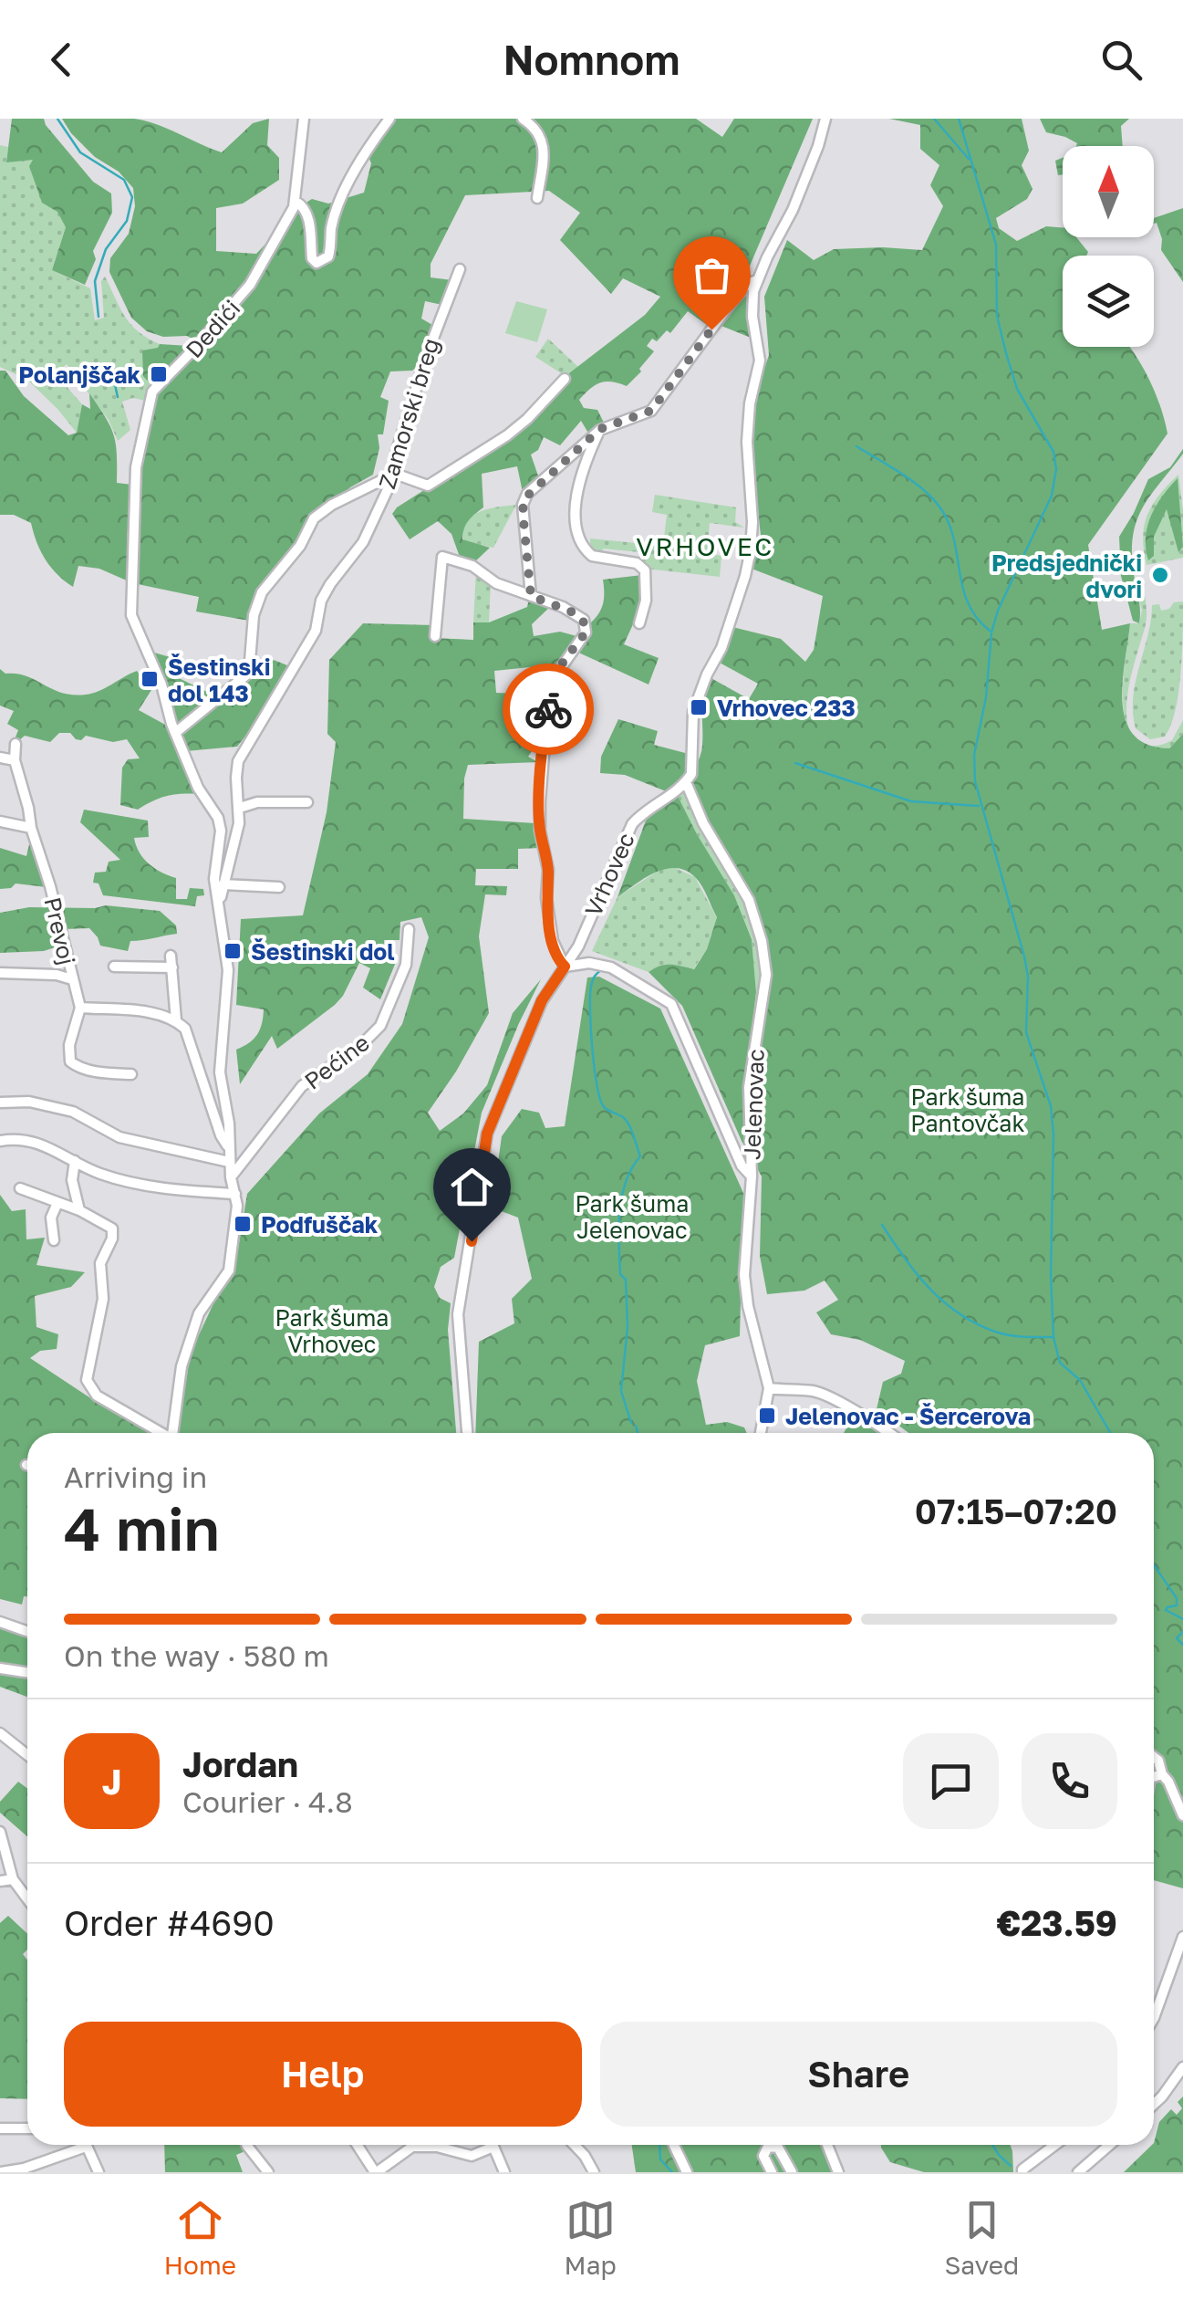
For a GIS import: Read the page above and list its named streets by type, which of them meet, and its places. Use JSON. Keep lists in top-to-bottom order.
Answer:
{
  "streets": {
    "street": [
      "Dedići",
      "Zamorski breg",
      "Vrhovec",
      "Prevoj",
      "Pećine",
      "Jelenovac"
    ]
  },
  "crossings": [
    ["Vrhovec", "Jelenovac"]
  ],
  "districts": ["VRHOVEC"],
  "parks": ["Park šuma Pantovčak", "Park šuma Jelenovac", "Park šuma Vrhovec"],
  "places": {
    "transit": [
      "Polanjščak",
      "Šestinski dol 143",
      "Vrhovec 233",
      "Šestinski dol",
      "Podfuščak",
      "Jelenovac - Šercerova"
    ],
    "other": ["Predsjednički dvori"]
  },
  "north": "top",
  "page": {
    "header": "Nomnom",
    "heading": ["4 min", "Arriving in", "07:15–07:20"],
    "panel": [
      "Jordan",
      "Courier · 4.8",
      "Order #4690",
      "€23.59"
    ],
    "bar": "On the way · 580 m",
    "round": "J",
    "buttons": ["Help", "Share"],
    "tabs": ["Home", "Map", "Saved"]
  }
}
